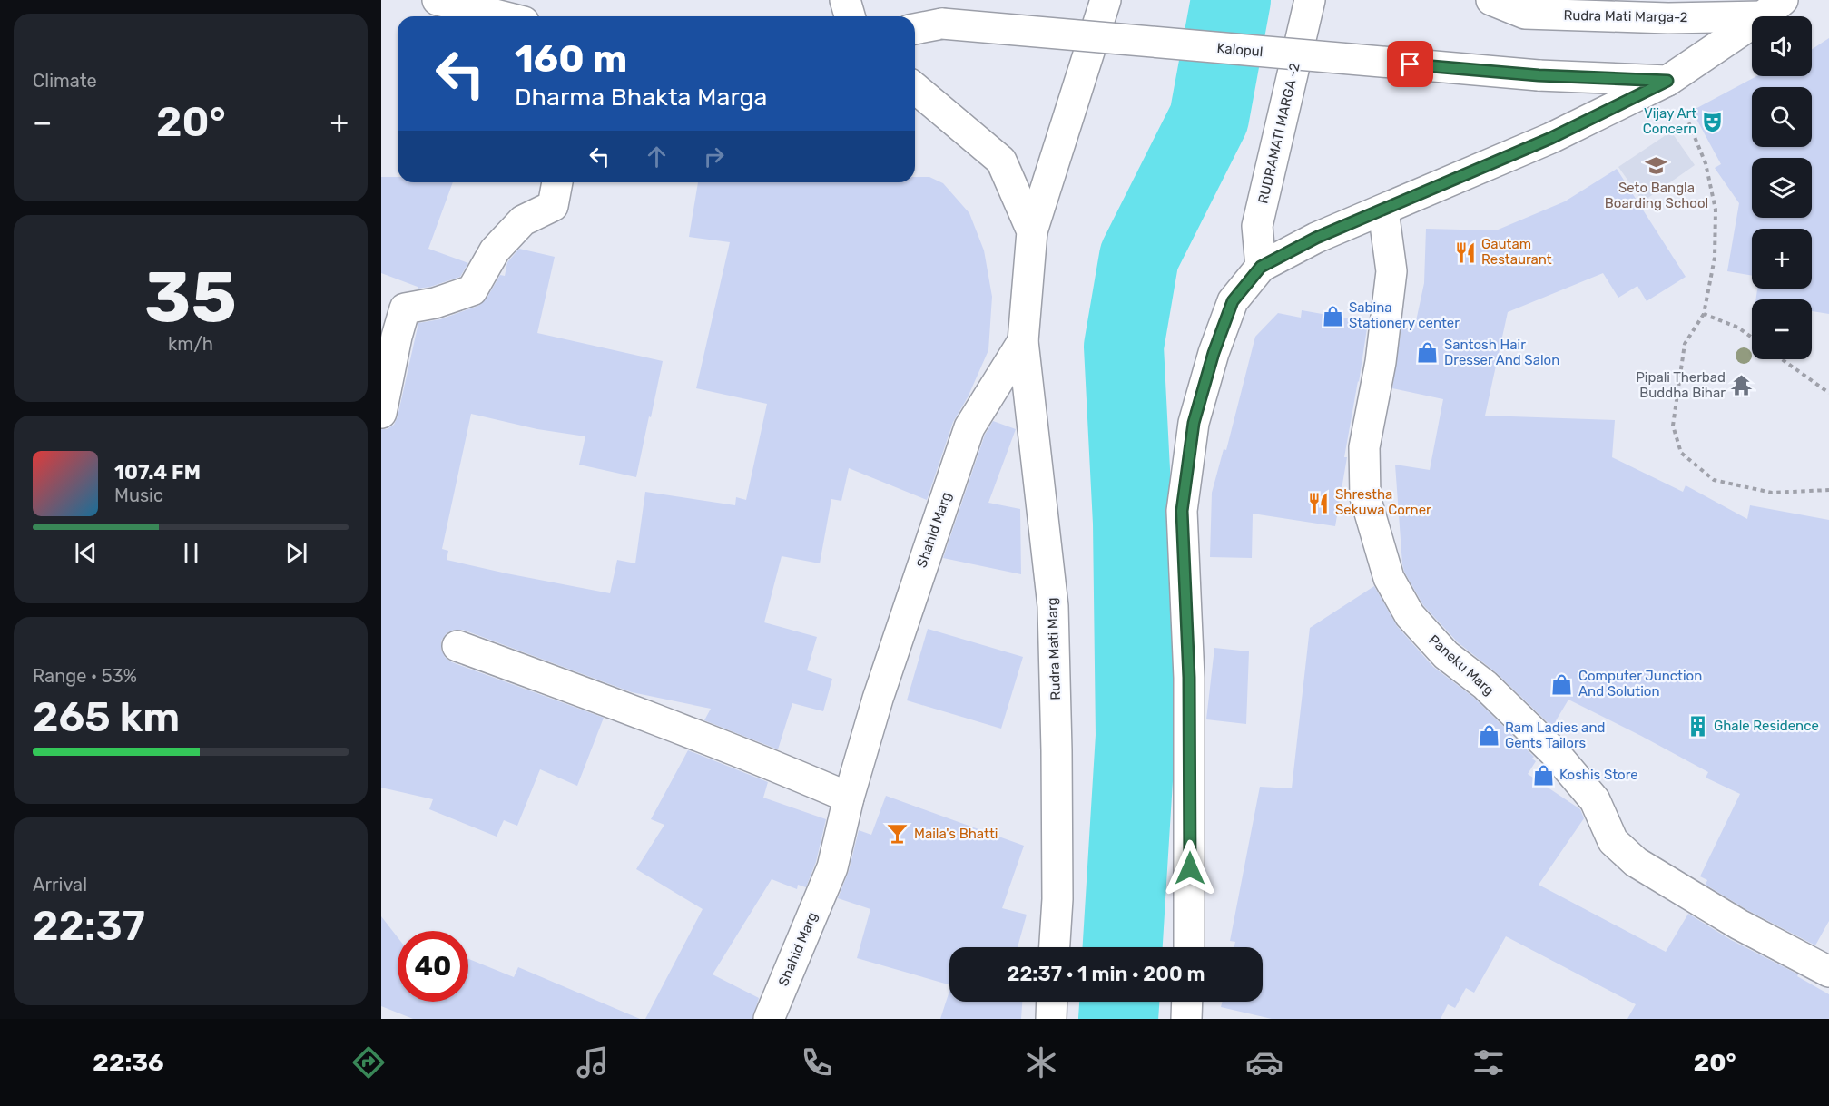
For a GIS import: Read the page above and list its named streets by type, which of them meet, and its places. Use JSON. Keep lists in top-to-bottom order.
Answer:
{
  "streets": {
    "street": [
      "Rudra Mati Marga-2",
      "Kalopul",
      "RUDRAMATI MARGA -2",
      "Shahid Marg",
      "Rudra Mati Marg",
      "Paneku Marg"
    ]
  },
  "crossings": [
    ["Shahid Marg", "Rudra Mati Marg"]
  ],
  "places": {
    "theatre": ["Vijay Art Concern"],
    "school or university": ["Seto Bangla Boarding School"],
    "restaurant": ["Gautam Restaurant", "Shrestha Sekuwa Corner"],
    "shop": [
      "Sabina Stationery center",
      "Santosh Hair Dresser And Salon",
      "Computer Junction And Solution",
      "Ram Ladies and Gents Tailors",
      "Koshis Store"
    ],
    "temple": ["Pipali Therbad Buddha Bihar"],
    "building": ["Ghale Residence"],
    "bar": ["Maila's Bhatti"]
  },
  "page": {
    "tile": [
      "Climate",
      ["35", "km/h"],
      ["Range · 53%", "265 km"],
      ["Arrival", "22:37"]
    ],
    "map_buttons": ["+", "−"],
    "turn": ["160 m", "Dharma Bhakta Marga"],
    "heat": ["−", "20°", "+"],
    "song": ["107.4 FM", "Music"],
    "limit": "40",
    "trip": "22:37 · 1 min · 200 m",
    "tabs": ["22:36", "20°"]
  }
}
